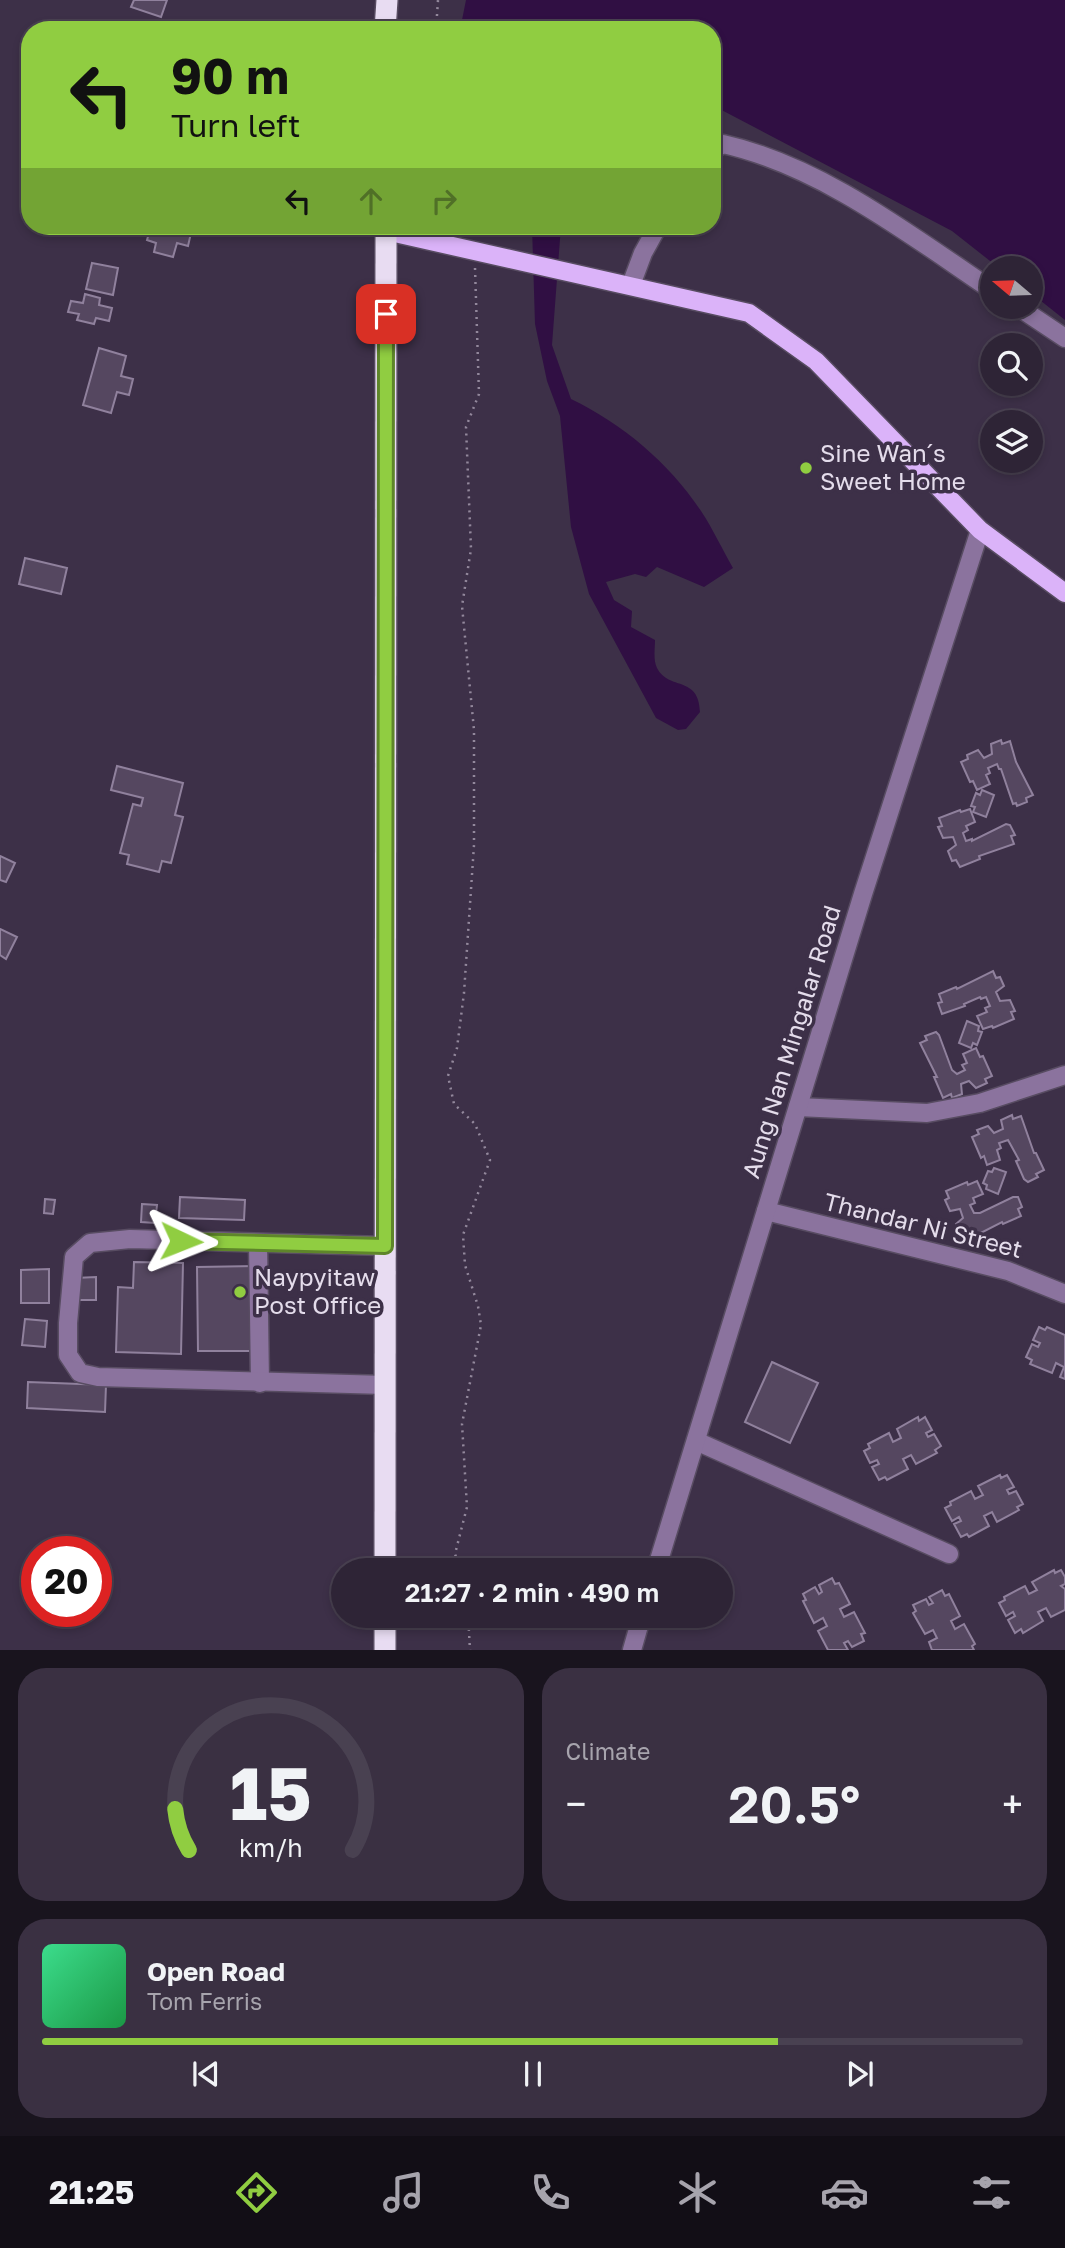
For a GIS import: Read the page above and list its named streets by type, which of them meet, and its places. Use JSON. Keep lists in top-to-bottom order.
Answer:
{
  "streets": {
    "street": ["Aung Nan Mingalar Road", "Thandar Ni Street"]
  },
  "crossings": [
    ["Aung Nan Mingalar Road", "Thandar Ni Street"]
  ],
  "places": ["Sine Wan´s Sweet Home", "Naypyitaw Post Office"],
  "north": "left",
  "page": {
    "turn": ["90 m", "Turn left"],
    "limit": "20",
    "trip": "21:27 · 2 min · 490 m",
    "tile": "Climate",
    "heat": ["−", "20.5°", "+"],
    "song": ["Open Road", "Tom Ferris"],
    "tabs": "21:25",
    "gauge": ["15", "km/h"]
  }
}
